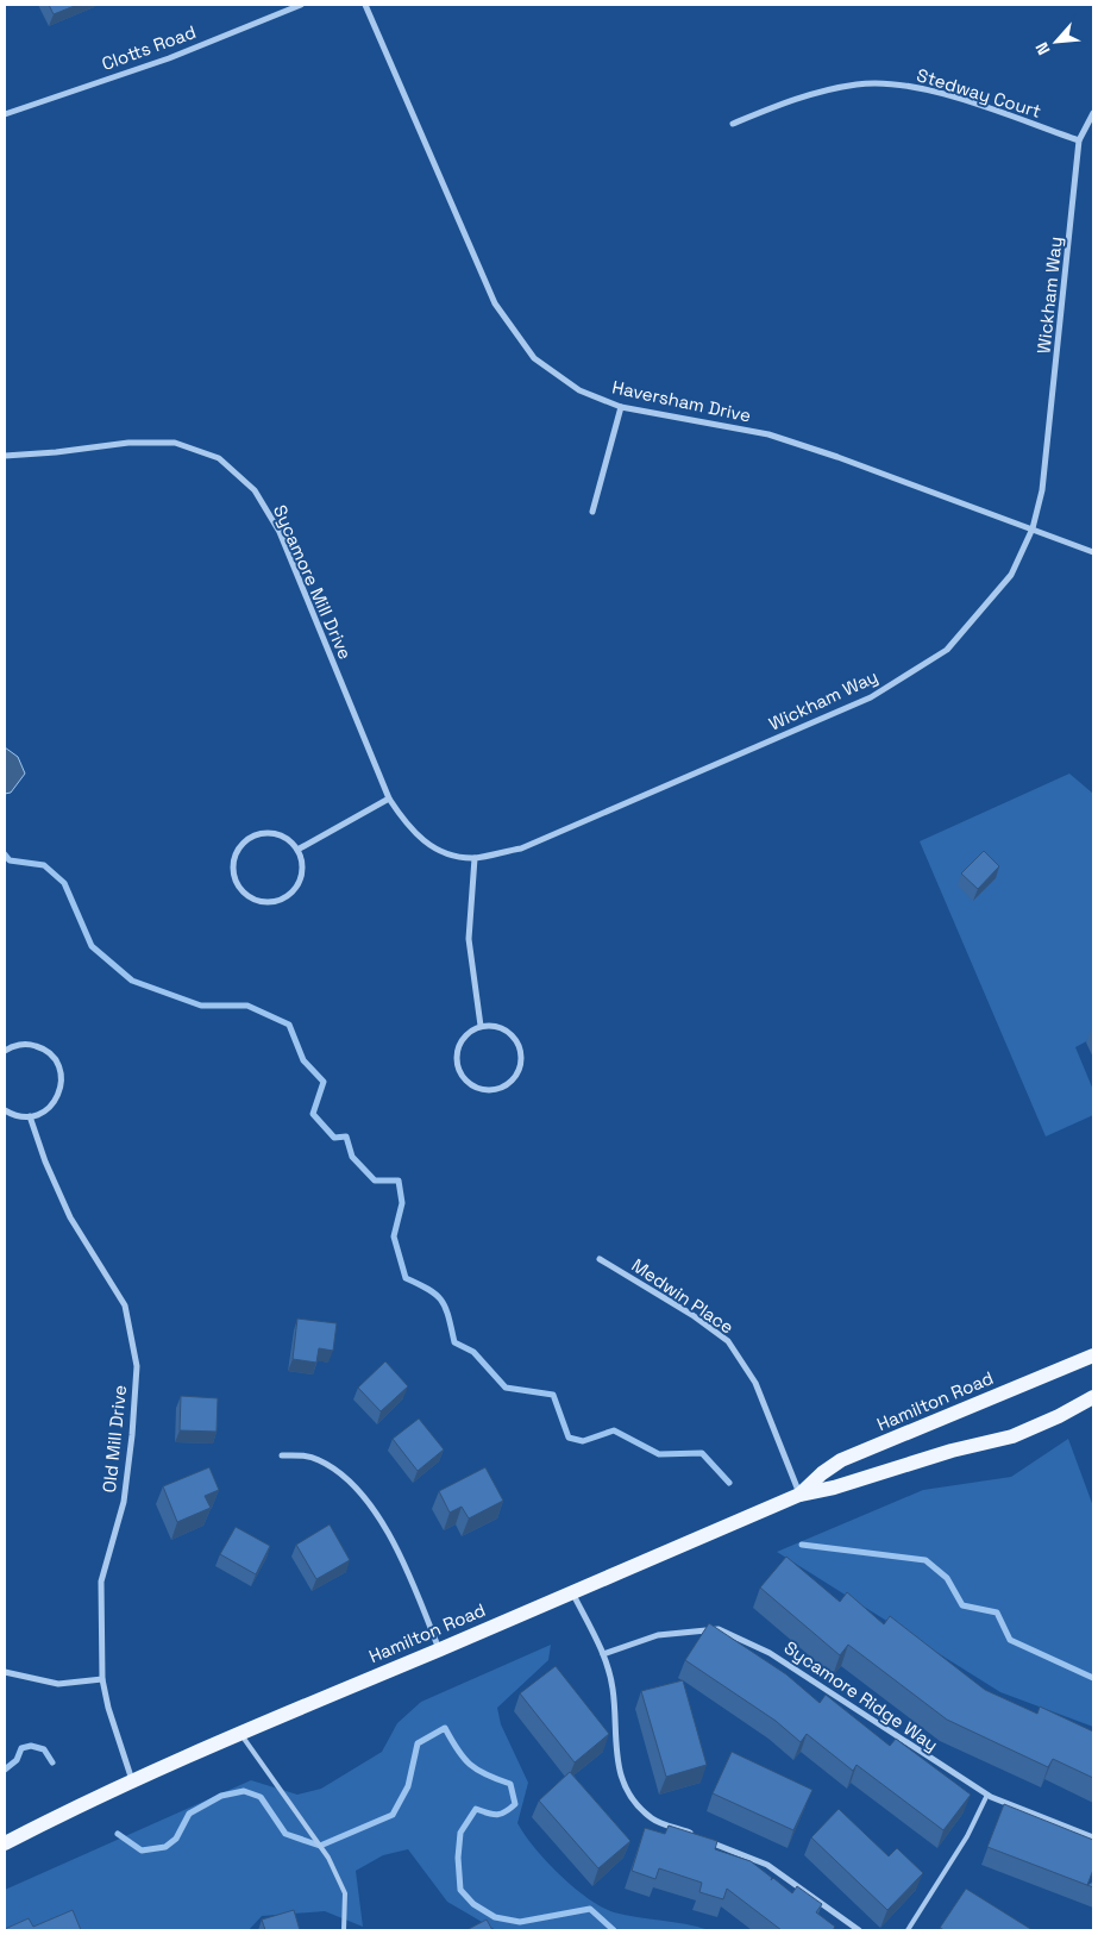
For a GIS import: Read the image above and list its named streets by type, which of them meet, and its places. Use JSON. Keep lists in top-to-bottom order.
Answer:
{
  "streets": {
    "main road": ["Hamilton Road"],
    "street": [
      "Clotts Road",
      "Stedway Court",
      "Wickham Way",
      "Haversham Drive",
      "Sycamore Mill Drive",
      "Medwin Place",
      "Old Mill Drive",
      "Sycamore Ridge Way"
    ]
  },
  "crossings": [
    ["Stedway Court", "Wickham Way"],
    ["Wickham Way", "Haversham Drive"],
    ["Wickham Way", "Sycamore Mill Drive"],
    ["Medwin Place", "Hamilton Road"],
    ["Hamilton Road", "Old Mill Drive"]
  ],
  "north": "bottom left"
}
